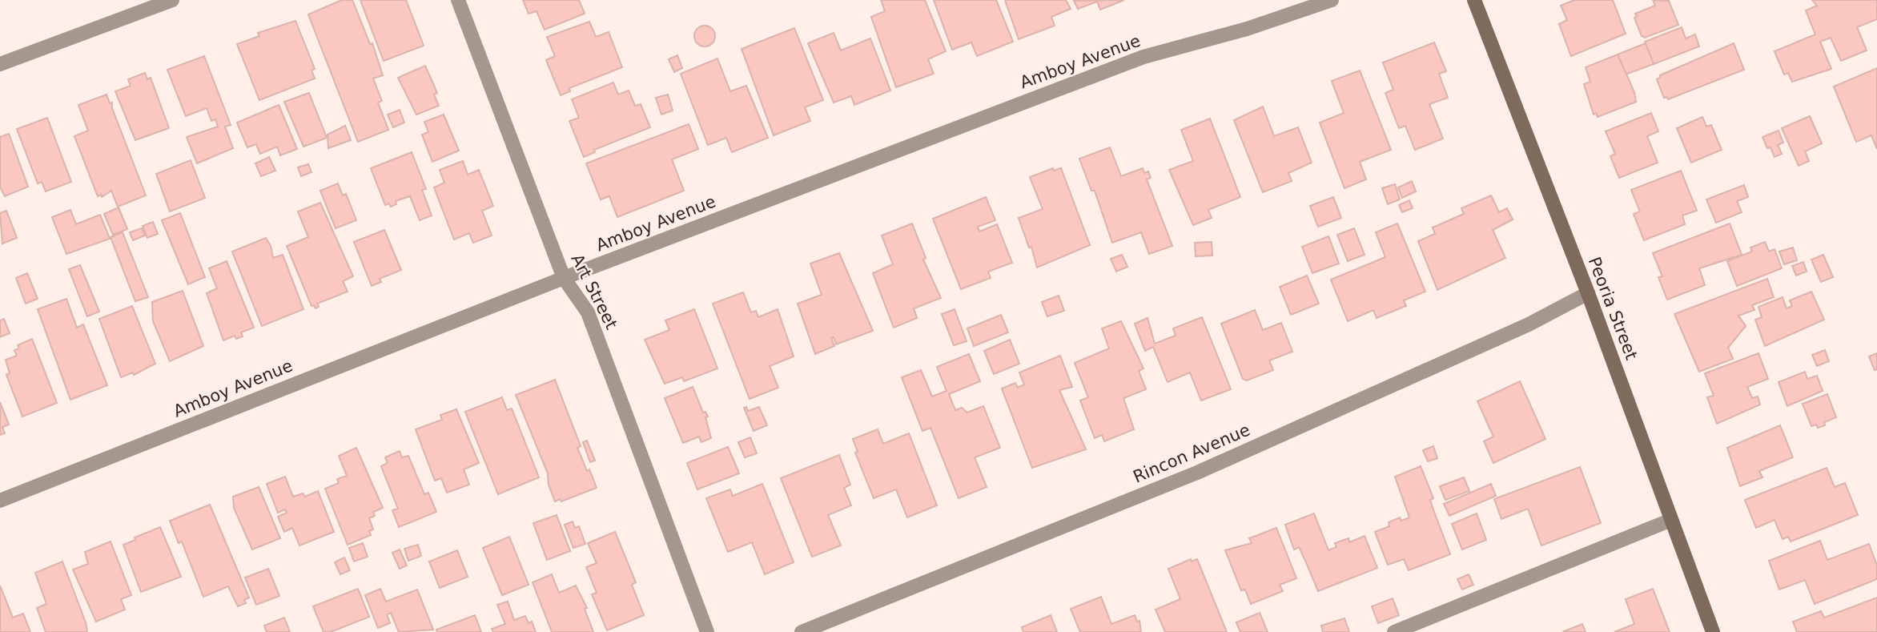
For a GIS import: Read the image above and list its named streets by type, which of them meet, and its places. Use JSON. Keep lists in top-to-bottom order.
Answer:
{
  "streets": {
    "street": [
      "Amboy Avenue",
      "Art Street",
      "Peoria Street",
      "Rincon Avenue"
    ]
  },
  "crossings": [
    ["Amboy Avenue", "Art Street"],
    ["Peoria Street", "Rincon Avenue"]
  ]
}
